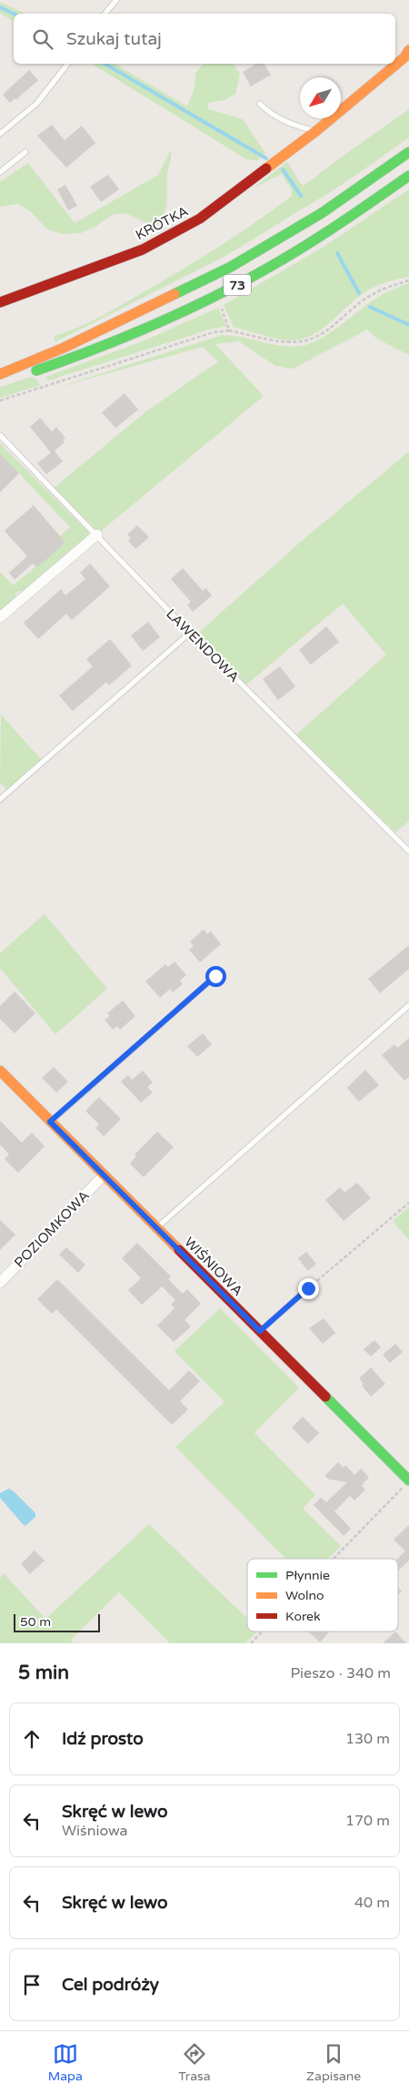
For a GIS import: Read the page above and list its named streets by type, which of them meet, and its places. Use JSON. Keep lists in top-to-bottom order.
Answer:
{
  "streets": {
    "street": [
      "KRÓTKA",
      "73",
      "POZIOMKOWA",
      "WIŚNIOWA"
    ],
    "lane": ["LAWENDOWA"]
  },
  "crossings": [
    ["POZIOMKOWA", "WIŚNIOWA"]
  ],
  "legend": ["Płynnie", "Wolno", "Korek"],
  "scale_bar": "50 m",
  "north": "bottom left",
  "page": {
    "search": "Szukaj tutaj",
    "scale": "50 m",
    "heading": ["5 min", "Pieszo · 340 m"],
    "list": [
      ["Idź prosto", "130 m"],
      ["Skręć w lewo", "Wiśniowa", "170 m"],
      ["Skręć w lewo", "40 m"],
      "Cel podróży"
    ],
    "nav": ["Mapa", "Trasa", "Zapisane"]
  }
}
